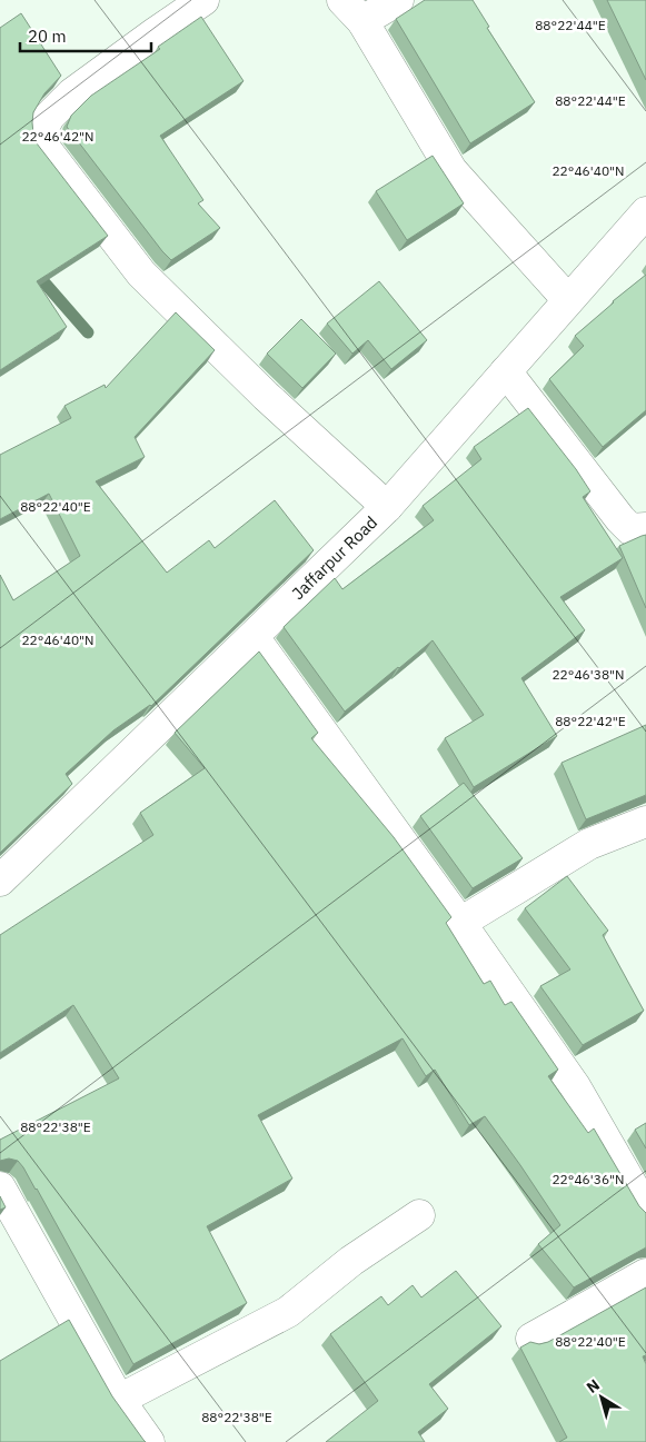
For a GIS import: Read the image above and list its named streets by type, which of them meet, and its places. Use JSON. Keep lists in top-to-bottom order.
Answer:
{
  "streets": {
    "street": ["Jaffarpur Road"]
  },
  "scale_bar": "20 m",
  "north": "top left",
  "coordinates": [
    "88°22'44\"E",
    "22°46'42\"N",
    "22°46'40\"N",
    "88°22'40\"E",
    "22°46'38\"N",
    "88°22'42\"E",
    "88°22'38\"E",
    "22°46'36\"N"
  ]
}
